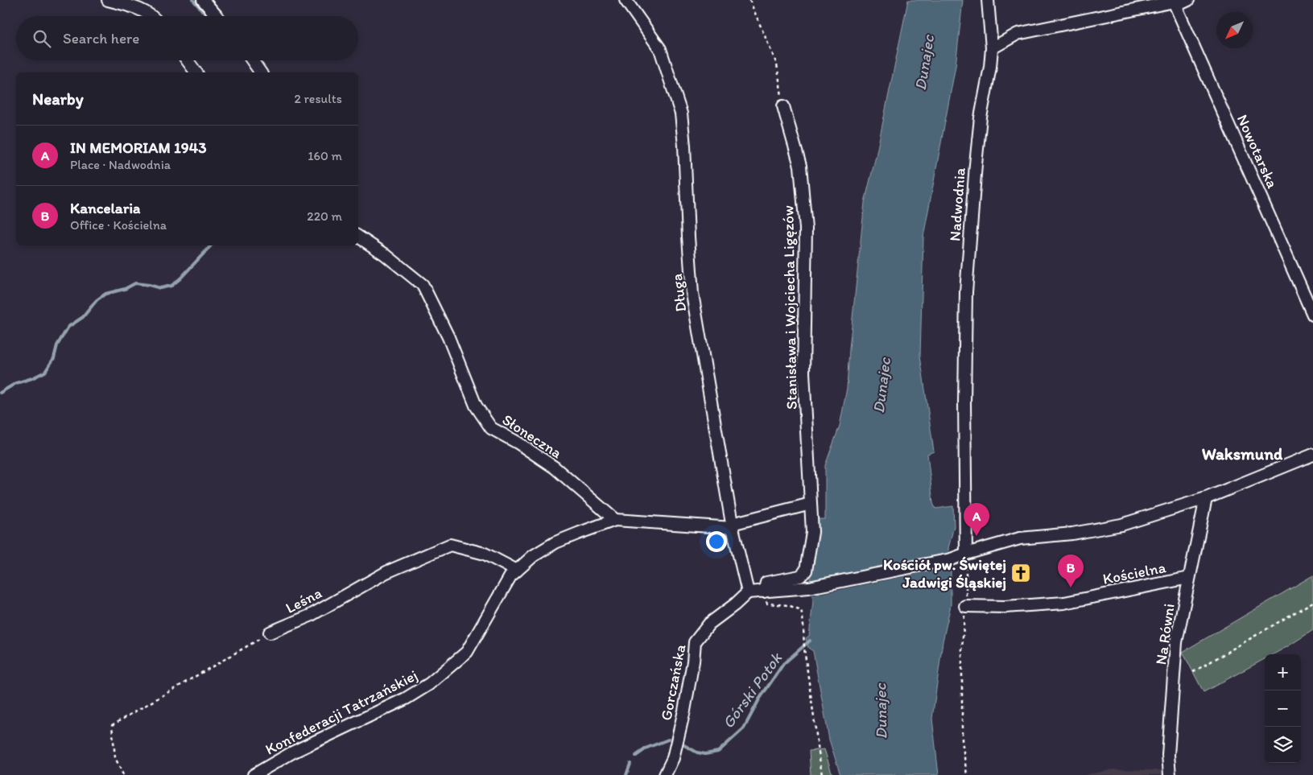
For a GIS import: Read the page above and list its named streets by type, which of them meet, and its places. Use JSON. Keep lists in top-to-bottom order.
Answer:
{
  "streets": {
    "street": [
      "Nowotarska",
      "Nadwodnia",
      "Długa",
      "Stanisława i Wojciecha Ligęzów",
      "Słoneczna",
      "Kościelna",
      "Leśna",
      "Na Równi",
      "Gorczańska",
      "Konfederacji Tatrzańskiej"
    ]
  },
  "crossings": [
    ["Długa", "Gorczańska"],
    ["Słoneczna", "Konfederacji Tatrzańskiej"],
    ["Kościelna", "Na Równi"],
    ["Leśna", "Konfederacji Tatrzańskiej"]
  ],
  "districts": ["Waksmund"],
  "water": ["Dunajec", "Górski Potok"],
  "places": {
    "church": ["Kościół pw. Świętej Jadwigi Śląskiej"]
  },
  "north": "bottom left",
  "page": {
    "search": "Search here",
    "heading": ["Nearby", "2 results"],
    "list": [
      {
        "mark": "A",
        "name": "IN MEMORIAM 1943",
        "note": "Place · Nadwodnia",
        "value": "160 m"
      },
      {
        "mark": "B",
        "name": "Kancelaria",
        "note": "Office · Kościelna",
        "value": "220 m"
      }
    ],
    "pins": ["A", "B"],
    "map_buttons": ["+", "−"]
  }
}
